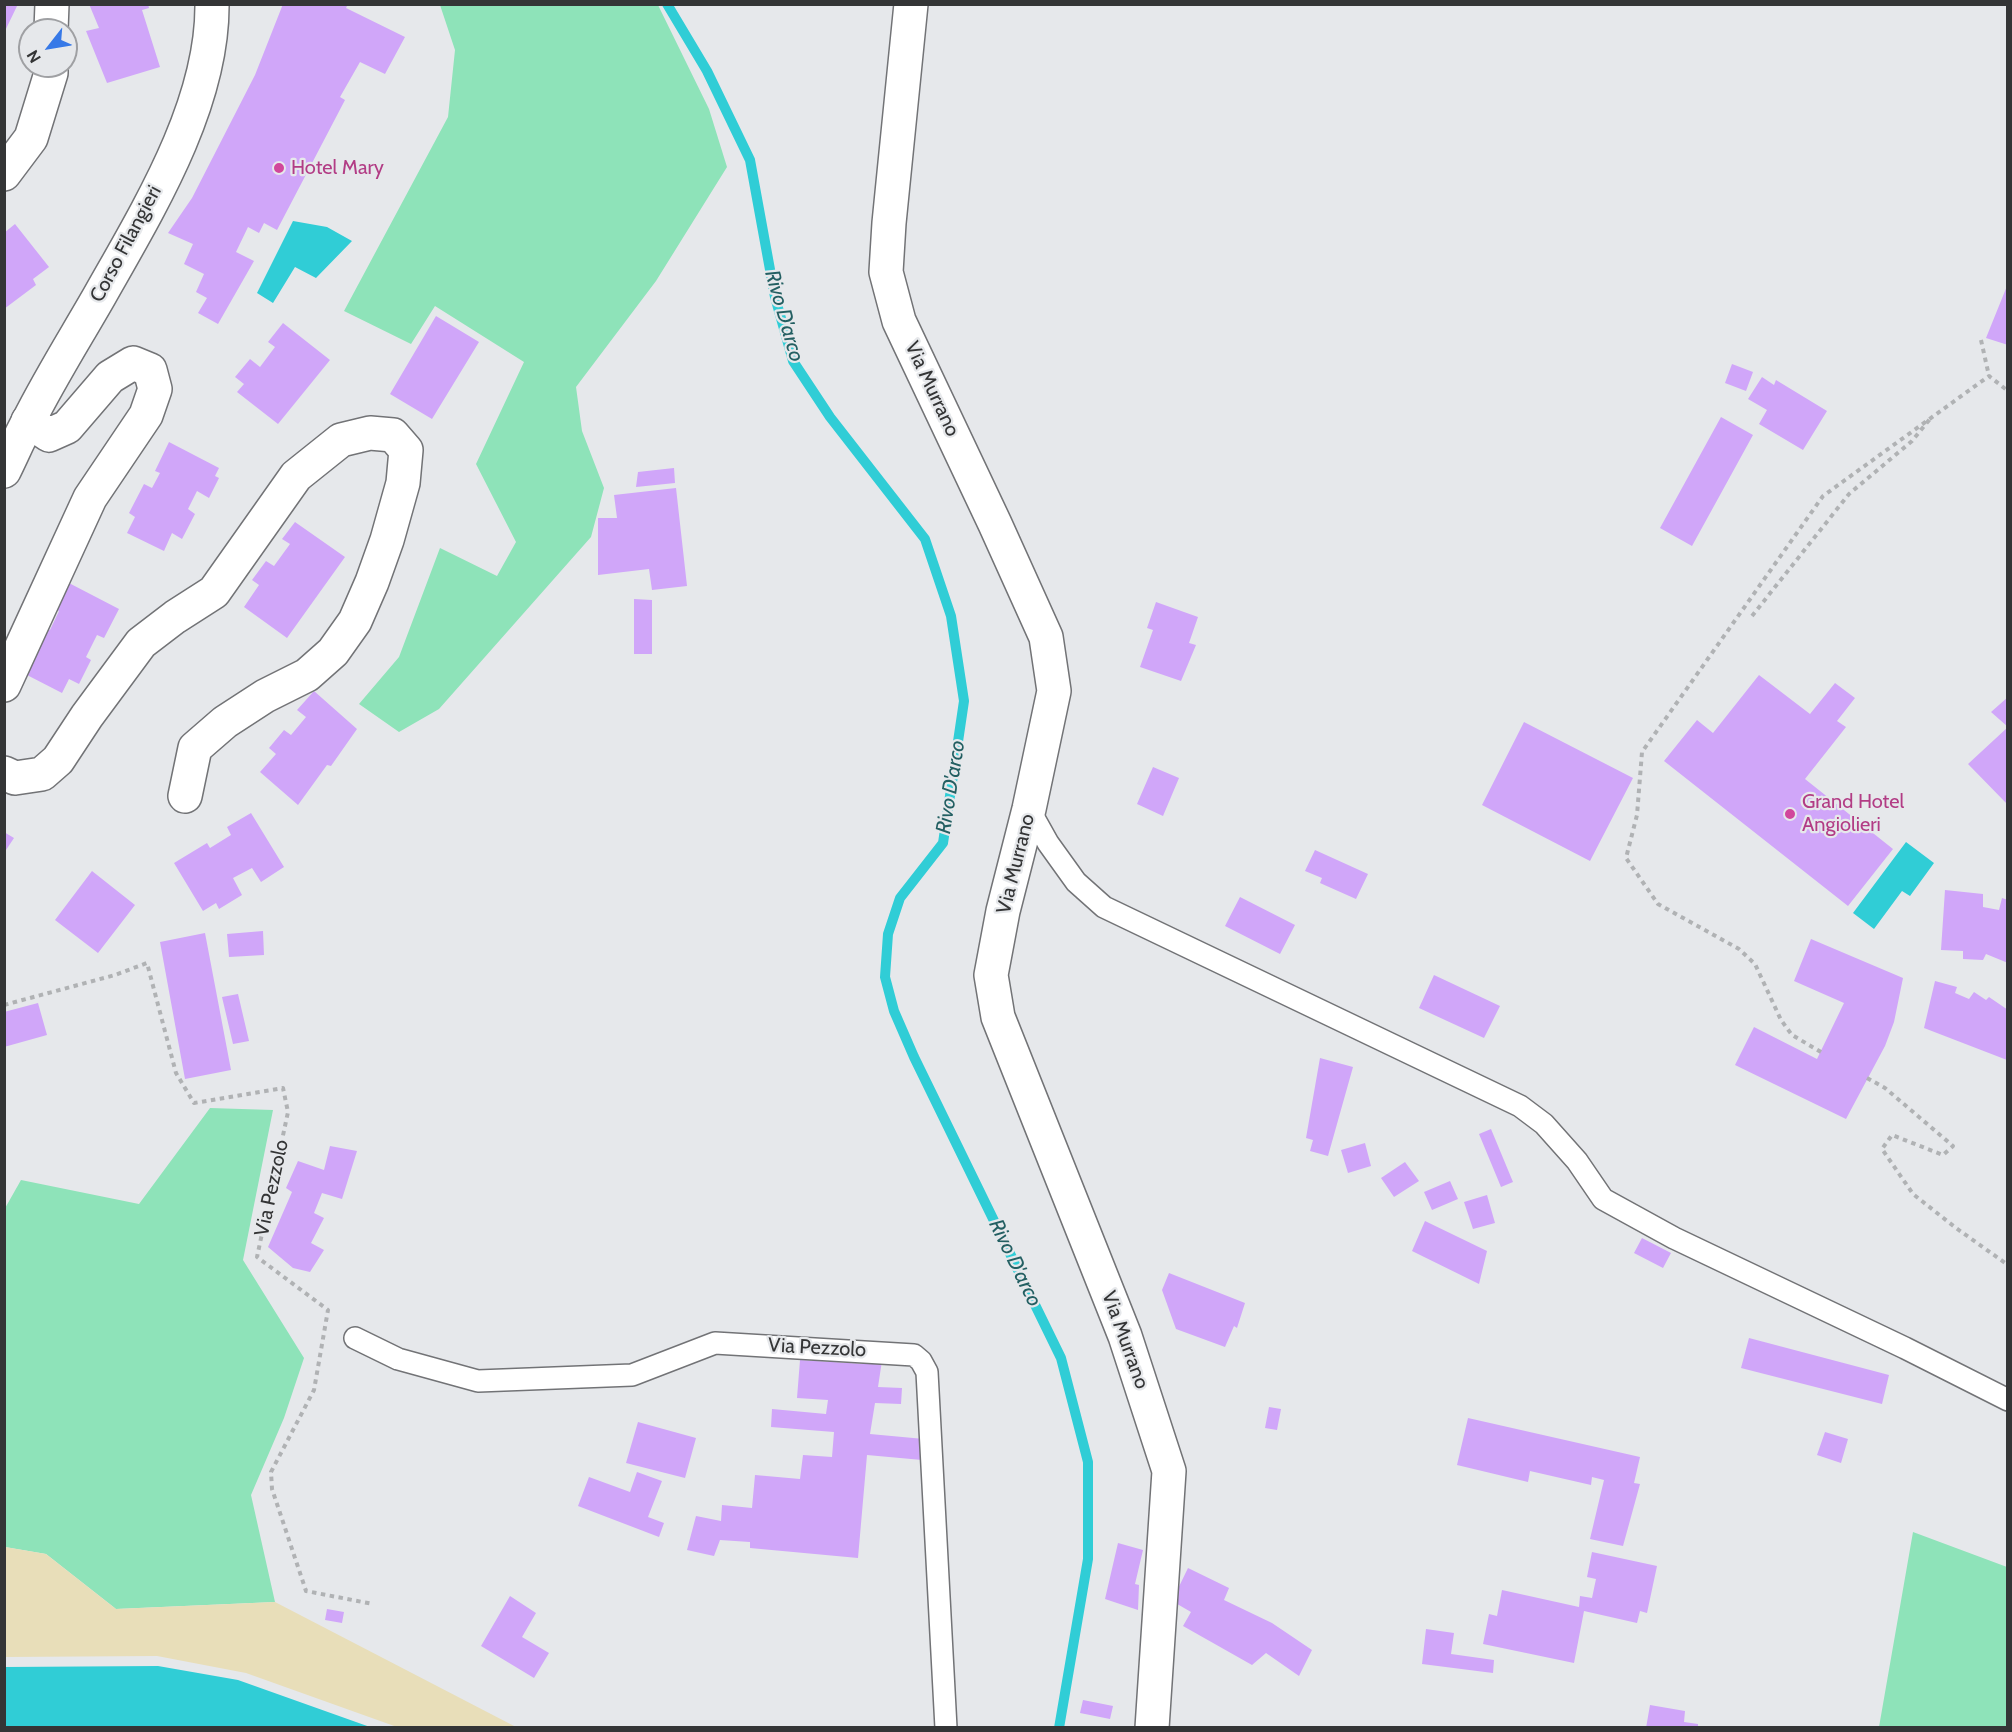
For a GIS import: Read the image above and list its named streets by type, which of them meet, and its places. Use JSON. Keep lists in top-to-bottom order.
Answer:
{
  "streets": {
    "street": ["Corso Filangieri", "Via Murrano"],
    "lane": ["Via Pezzolo"]
  },
  "water": ["Rivo D'arco"],
  "places": ["Hotel Mary", "Grand Hotel Angiolieri"],
  "north": "bottom left"
}
